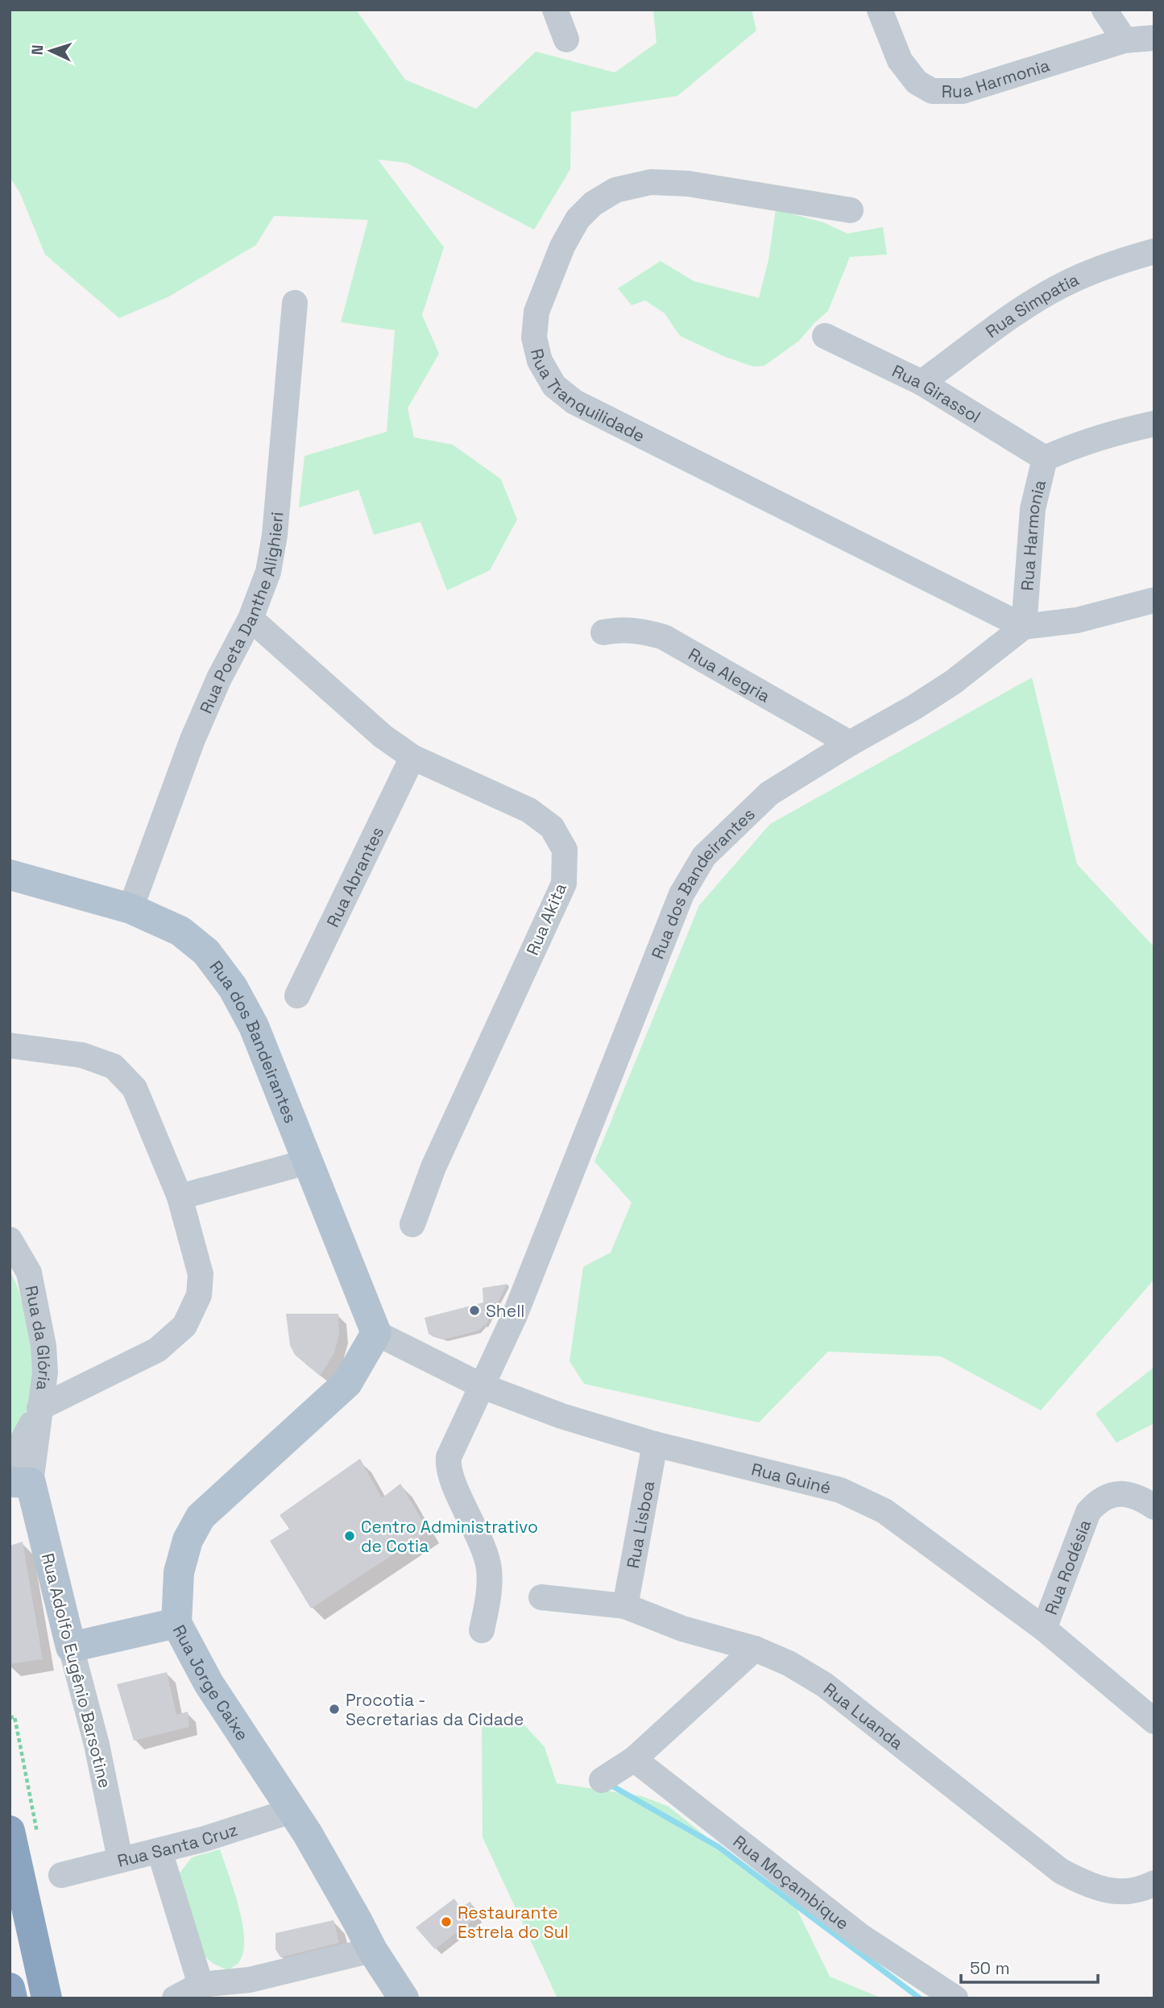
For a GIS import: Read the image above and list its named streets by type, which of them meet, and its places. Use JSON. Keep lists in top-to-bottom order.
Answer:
{
  "streets": {
    "main road": ["Rua dos Bandeirantes", "Rua Adolfo Eugênio Barsotine", "Rua Jorge Caixe"],
    "street": [
      "Rua Harmonia",
      "Rua Simpatia",
      "Rua Tranquilidade",
      "Rua Girassol",
      "Rua Poeta Danthe Alighieri",
      "Rua Alegria",
      "Rua Abrantes",
      "Rua Akita",
      "Rua da Glória",
      "Rua Guiné",
      "Rua Lisboa",
      "Rua Rodésia",
      "Rua Luanda",
      "Rua Santa Cruz",
      "Rua Moçambique"
    ]
  },
  "crossings": [
    ["Rua Harmonia", "Rua Tranquilidade"],
    ["Rua Harmonia", "Rua Girassol"],
    ["Rua Harmonia", "Rua dos Bandeirantes"],
    ["Rua Simpatia", "Rua Girassol"],
    ["Rua Tranquilidade", "Rua dos Bandeirantes"],
    ["Rua Poeta Danthe Alighieri", "Rua dos Bandeirantes"],
    ["Rua Poeta Danthe Alighieri", "Rua Akita"],
    ["Rua Alegria", "Rua dos Bandeirantes"],
    ["Rua Abrantes", "Rua Akita"],
    ["Rua dos Bandeirantes", "Rua Guiné"],
    ["Rua dos Bandeirantes", "Rua Jorge Caixe"],
    ["Rua da Glória", "Rua Adolfo Eugênio Barsotine"],
    ["Rua Guiné", "Rua Lisboa"],
    ["Rua Guiné", "Rua Rodésia"],
    ["Rua Guiné", "Rua Jorge Caixe"],
    ["Rua Lisboa", "Rua Luanda"],
    ["Rua Adolfo Eugênio Barsotine", "Rua Santa Cruz"],
    ["Rua Jorge Caixe", "Rua Santa Cruz"]
  ],
  "places": [
    "Shell",
    "Centro Administrativo de Cotia",
    "Procotia - Secretarias da Cidade",
    "Restaurante Estrela do Sul"
  ],
  "scale_bar": "50 m",
  "north": "left"
}
